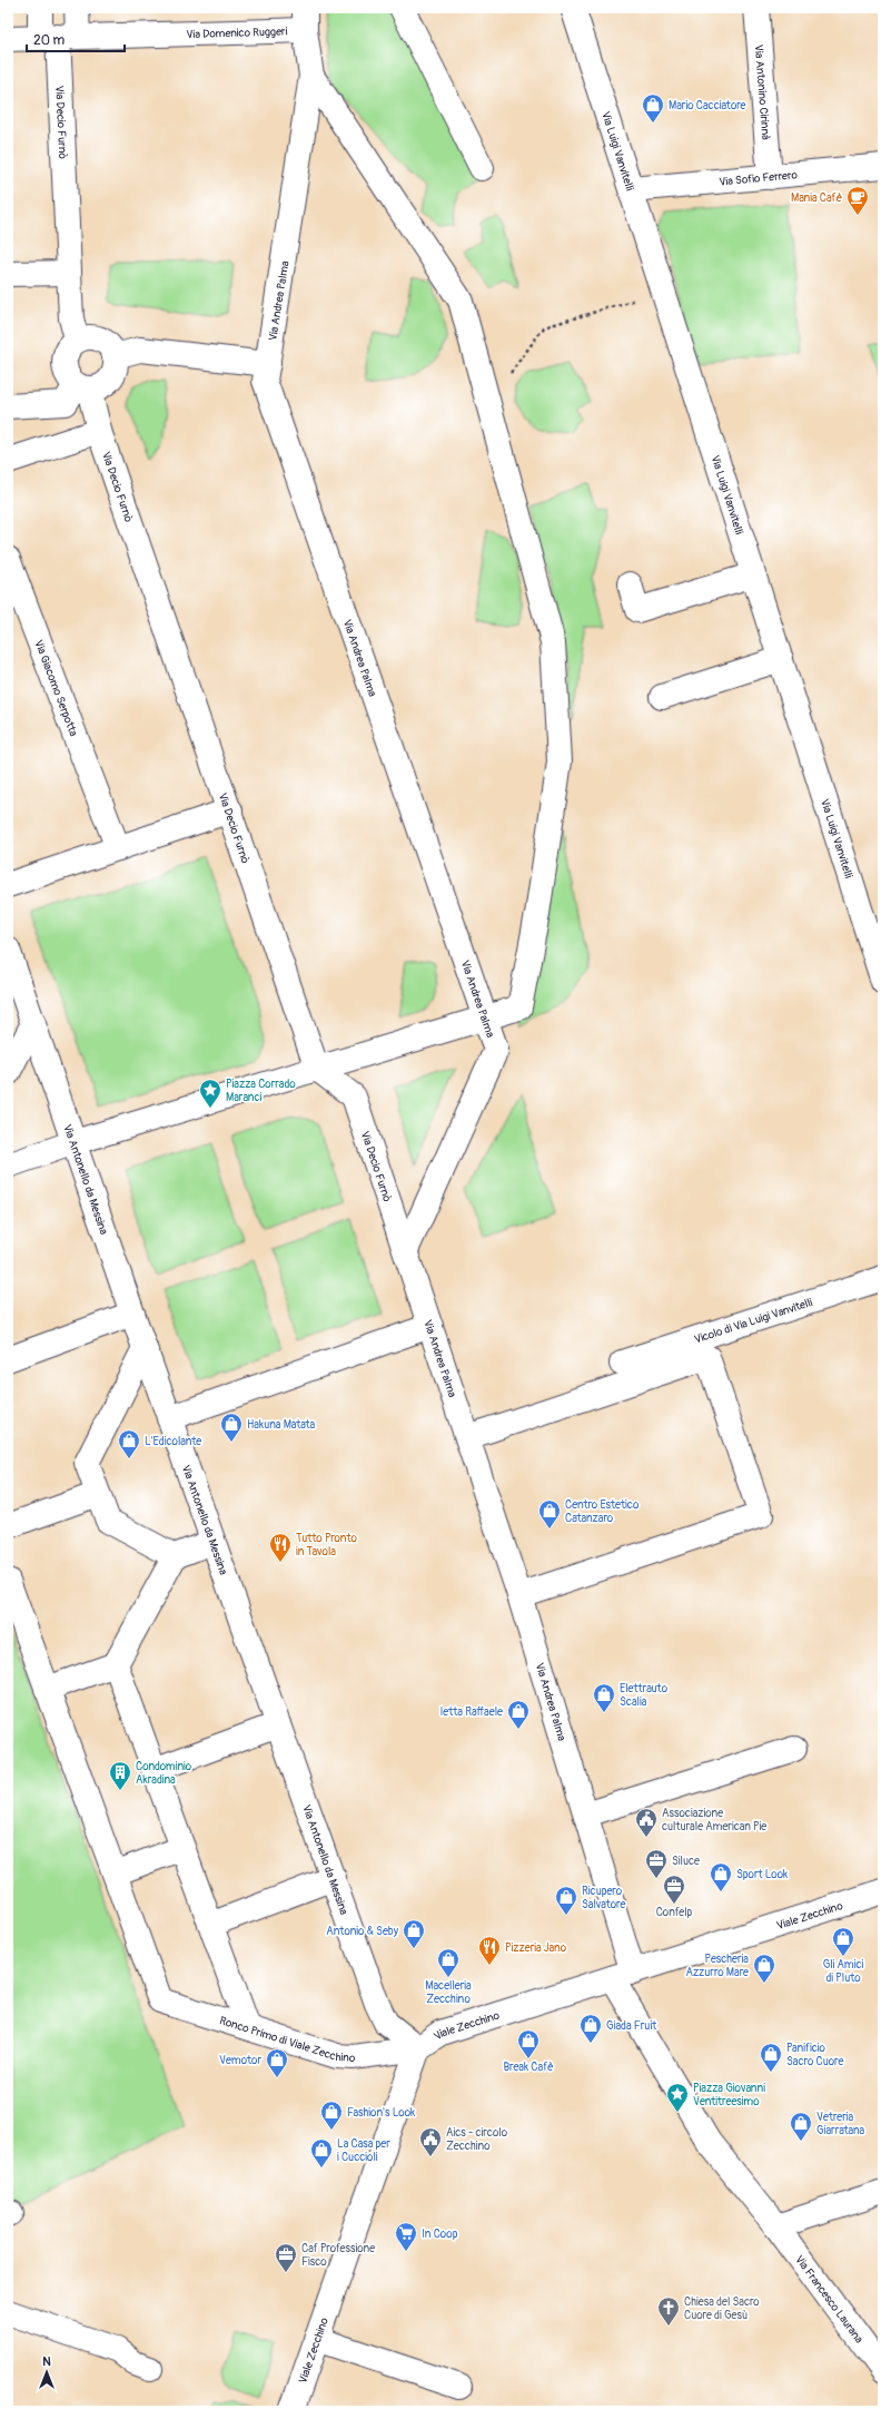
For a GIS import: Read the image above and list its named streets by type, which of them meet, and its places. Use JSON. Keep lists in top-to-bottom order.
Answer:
{
  "streets": {
    "street": [
      "Via Domenico Ruggeri",
      "Via Antonino Cirinnà",
      "Via Decio Furnò",
      "Via Luigi Vanvitelli",
      "Via Sofio Ferrero",
      "Via Andrea Palma",
      "Via Giacomo Serpotta",
      "Via Antonello da Messina",
      "Vicolo di Via Luigi Vanvitelli",
      "Viale Zecchino",
      "Ronco Primo di Viale Zecchino",
      "Via Francesco Laurana"
    ]
  },
  "crossings": [
    ["Via Domenico Ruggeri", "Via Decio Furnò"],
    ["Via Domenico Ruggeri", "Via Andrea Palma"],
    ["Via Antonino Cirinnà", "Via Sofio Ferrero"],
    ["Via Decio Furnò", "Via Andrea Palma"],
    ["Via Luigi Vanvitelli", "Via Sofio Ferrero"],
    ["Via Andrea Palma", "Viale Zecchino"],
    ["Via Andrea Palma", "Via Francesco Laurana"],
    ["Via Antonello da Messina", "Viale Zecchino"],
    ["Via Antonello da Messina", "Ronco Primo di Viale Zecchino"],
    ["Viale Zecchino", "Ronco Primo di Viale Zecchino"],
    ["Viale Zecchino", "Via Francesco Laurana"]
  ],
  "places": {
    "shop": [
      "Mario Cacciatore",
      "Hakuna Matata",
      "L'Edicolante",
      "Centro Estetico Catanzaro",
      "Elettrauto Scalia",
      "Ietta Raffaele",
      "Sport Look",
      "Ricupero Salvatore",
      "Antonio & Seby",
      "Gli Amici di Pluto",
      "Macelleria Zecchino",
      "Pescheria Azzurro Mare",
      "Giada Fruit",
      "Break Cafè",
      "Panificio Sacro Cuore",
      "Vemotor",
      "Fashion's Look",
      "Vetreria Giarratana",
      "La Casa per i Cuccioli"
    ],
    "cafe": ["Mania Cafè"],
    "place": ["Piazza Corrado Maranci", "Piazza Giovanni Ventitreesimo"],
    "restaurant": ["Tutto Pronto in Tavola", "Pizzeria Jano"],
    "building": ["Condominio Akradina"],
    "public building": ["Associazione culturale American Pie", "Aics - circolo Zecchino"],
    "office": ["Siluce", "Confelp", "Caf Professione Fisco"],
    "supermarket": ["In Coop"],
    "church": ["Chiesa del Sacro Cuore di Gesù"]
  },
  "scale_bar": "20 m",
  "north": "top"
}
